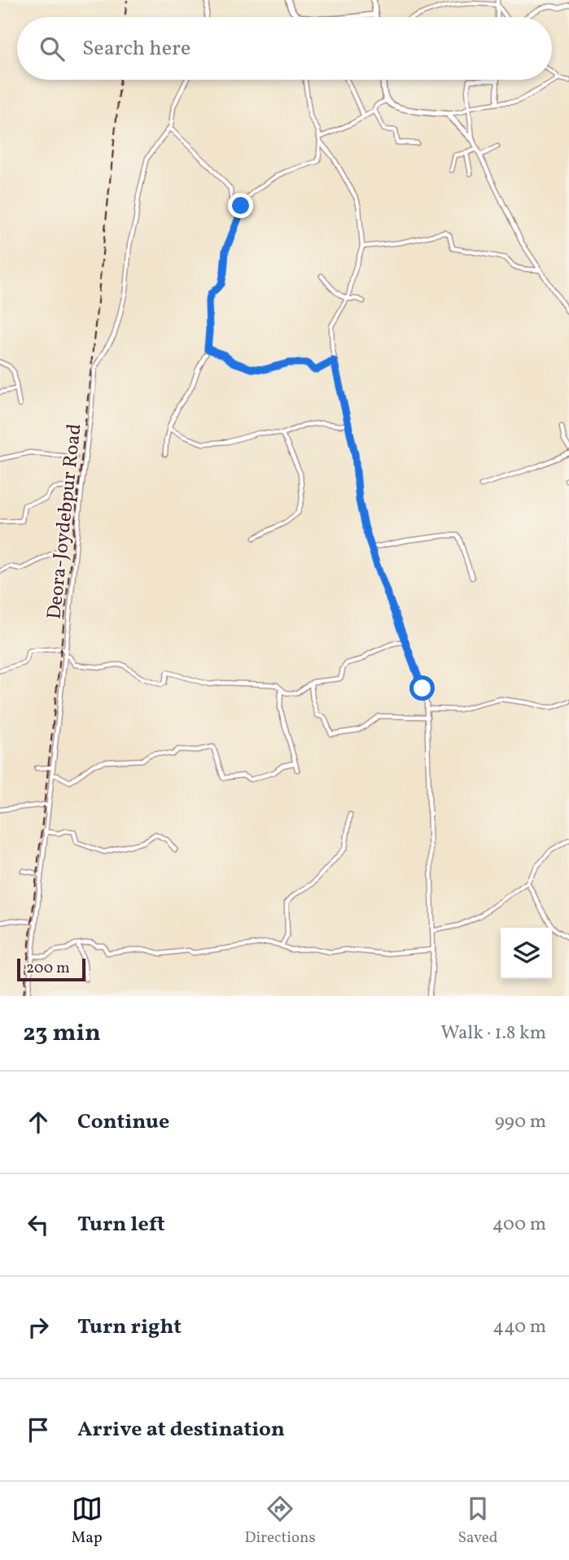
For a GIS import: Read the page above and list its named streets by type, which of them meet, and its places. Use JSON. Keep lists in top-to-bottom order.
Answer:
{
  "streets": {
    "street": ["Deora-Joydebpur Road"]
  },
  "scale_bar": "200 m",
  "page": {
    "search": "Search here",
    "scale": "200 m",
    "heading": ["23 min", "Walk · 1.8 km"],
    "list": [
      ["Continue", "990 m"],
      ["Turn left", "400 m"],
      ["Turn right", "440 m"],
      "Arrive at destination"
    ],
    "nav": ["Map", "Directions", "Saved"]
  }
}
